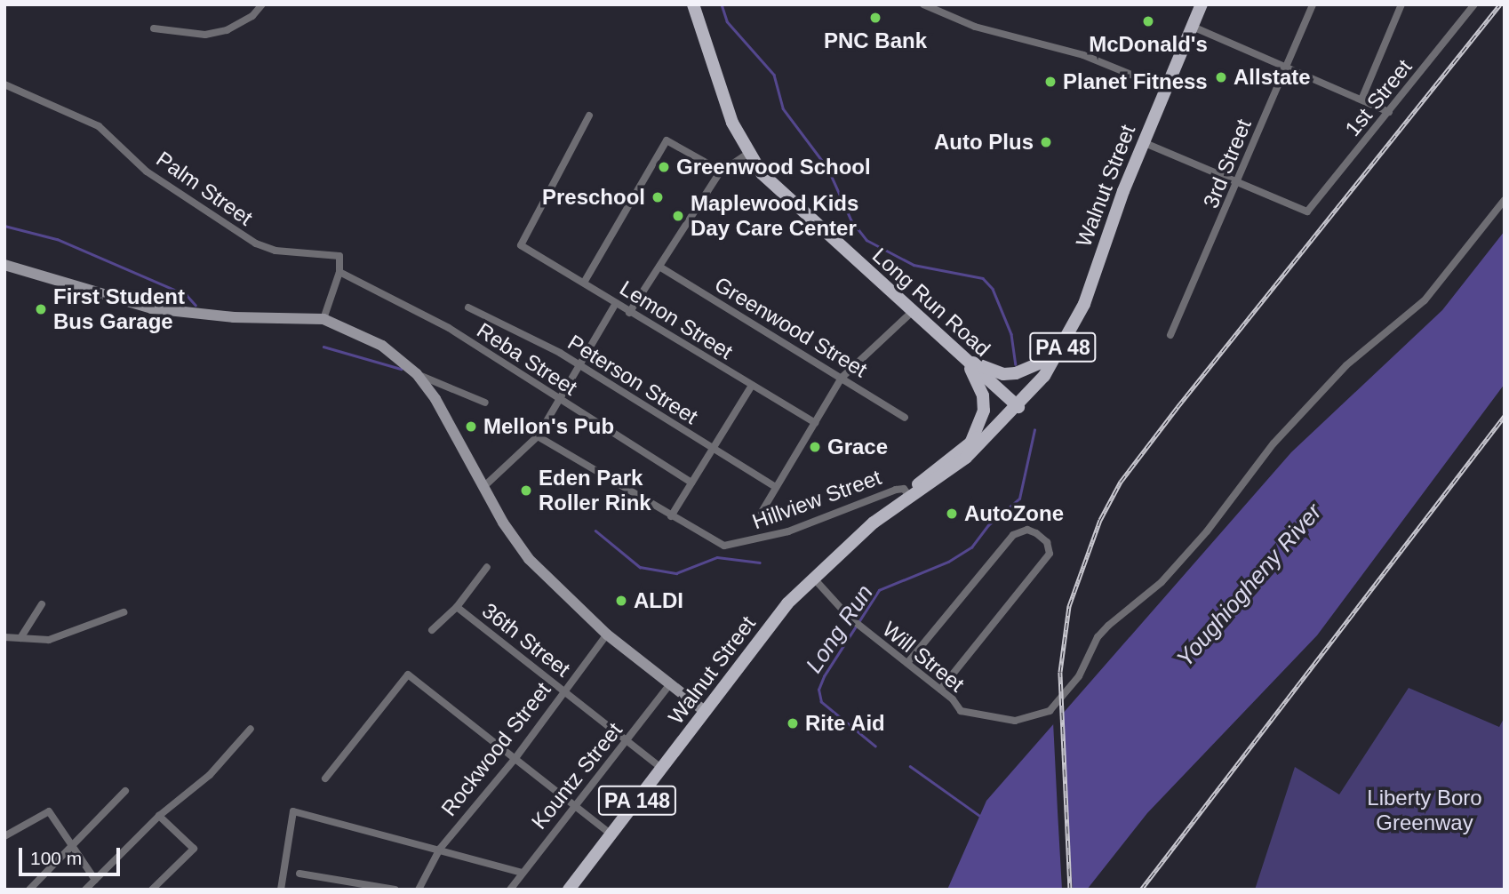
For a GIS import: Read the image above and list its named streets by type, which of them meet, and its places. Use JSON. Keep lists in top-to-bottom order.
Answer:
{
  "streets": {
    "main road": [
      "Walnut Street",
      "Long Run Road",
      "PA 48",
      "PA 148"
    ],
    "street": [
      "1st Street",
      "3rd Street",
      "Palm Street",
      "Lemon Street",
      "Greenwood Street",
      "Reba Street",
      "Peterson Street",
      "Hillview Street",
      "36th Street",
      "Will Street",
      "Rockwood Street",
      "Kountz Street"
    ]
  },
  "crossings": [
    ["1st Street", "3rd Street"],
    ["Walnut Street", "Long Run Road"],
    ["Walnut Street", "PA 48"],
    ["Walnut Street", "Hillview Street"],
    ["Walnut Street", "36th Street"],
    ["Walnut Street", "Will Street"],
    ["Palm Street", "Reba Street"],
    ["Long Run Road", "PA 48"],
    ["36th Street", "Rockwood Street"],
    ["36th Street", "Kountz Street"]
  ],
  "water": ["Youghiogheny River", "Long Run"],
  "parks": ["Liberty Boro Greenway"],
  "places": [
    "PNC Bank",
    "McDonald's",
    "Allstate",
    "Planet Fitness",
    "Auto Plus",
    "Greenwood School",
    "Preschool",
    "Maplewood Kids Day Care Center",
    "First Student Bus Garage",
    "Mellon's Pub",
    "Grace",
    "Eden Park Roller Rink",
    "AutoZone",
    "ALDI",
    "Rite Aid"
  ],
  "scale_bar": "100 m"
}
